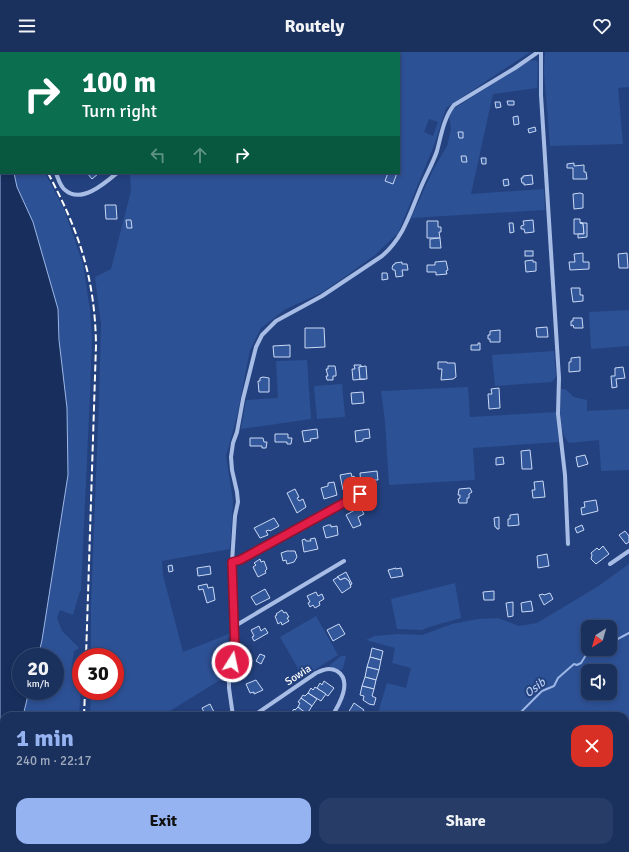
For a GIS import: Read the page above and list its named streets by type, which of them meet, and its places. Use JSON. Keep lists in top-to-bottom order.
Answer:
{
  "streets": {
    "street": ["Sowia"]
  },
  "water": ["Osib"],
  "north": "bottom left",
  "page": {
    "header": "Routely",
    "turn": ["100 m", "Turn right"],
    "speed": "20 km/h",
    "limit": "30",
    "heading": ["1 min", "240 m · 22:17"],
    "buttons": ["Exit", "Share"]
  }
}
